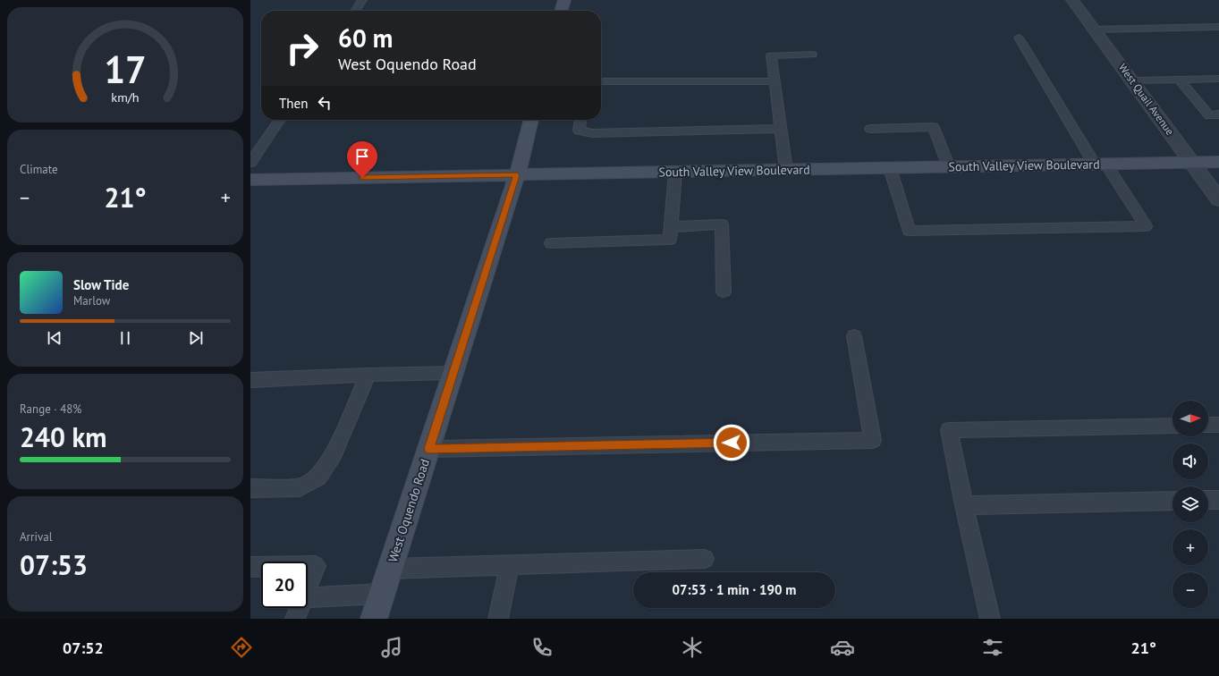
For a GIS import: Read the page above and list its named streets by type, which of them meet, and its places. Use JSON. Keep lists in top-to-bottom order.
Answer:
{
  "streets": {
    "main road": ["South Valley View Boulevard", "West Oquendo Road"],
    "street": ["West Quail Avenue"]
  },
  "crossings": [
    ["West Quail Avenue", "South Valley View Boulevard"],
    ["South Valley View Boulevard", "West Oquendo Road"]
  ],
  "north": "right",
  "page": {
    "turn": ["60 m", "West Oquendo Road"],
    "then": "Then",
    "tile": [
      "Climate",
      ["Range · 48%", "240 km"],
      ["Arrival", "07:53"]
    ],
    "heat": ["−", "21°", "+"],
    "song": ["Slow Tide", "Marlow"],
    "map_buttons": ["+", "−"],
    "limit": "20",
    "trip": "07:53 · 1 min · 190 m",
    "tabs": ["07:52", "21°"],
    "gauge": ["17", "km/h"]
  }
}
